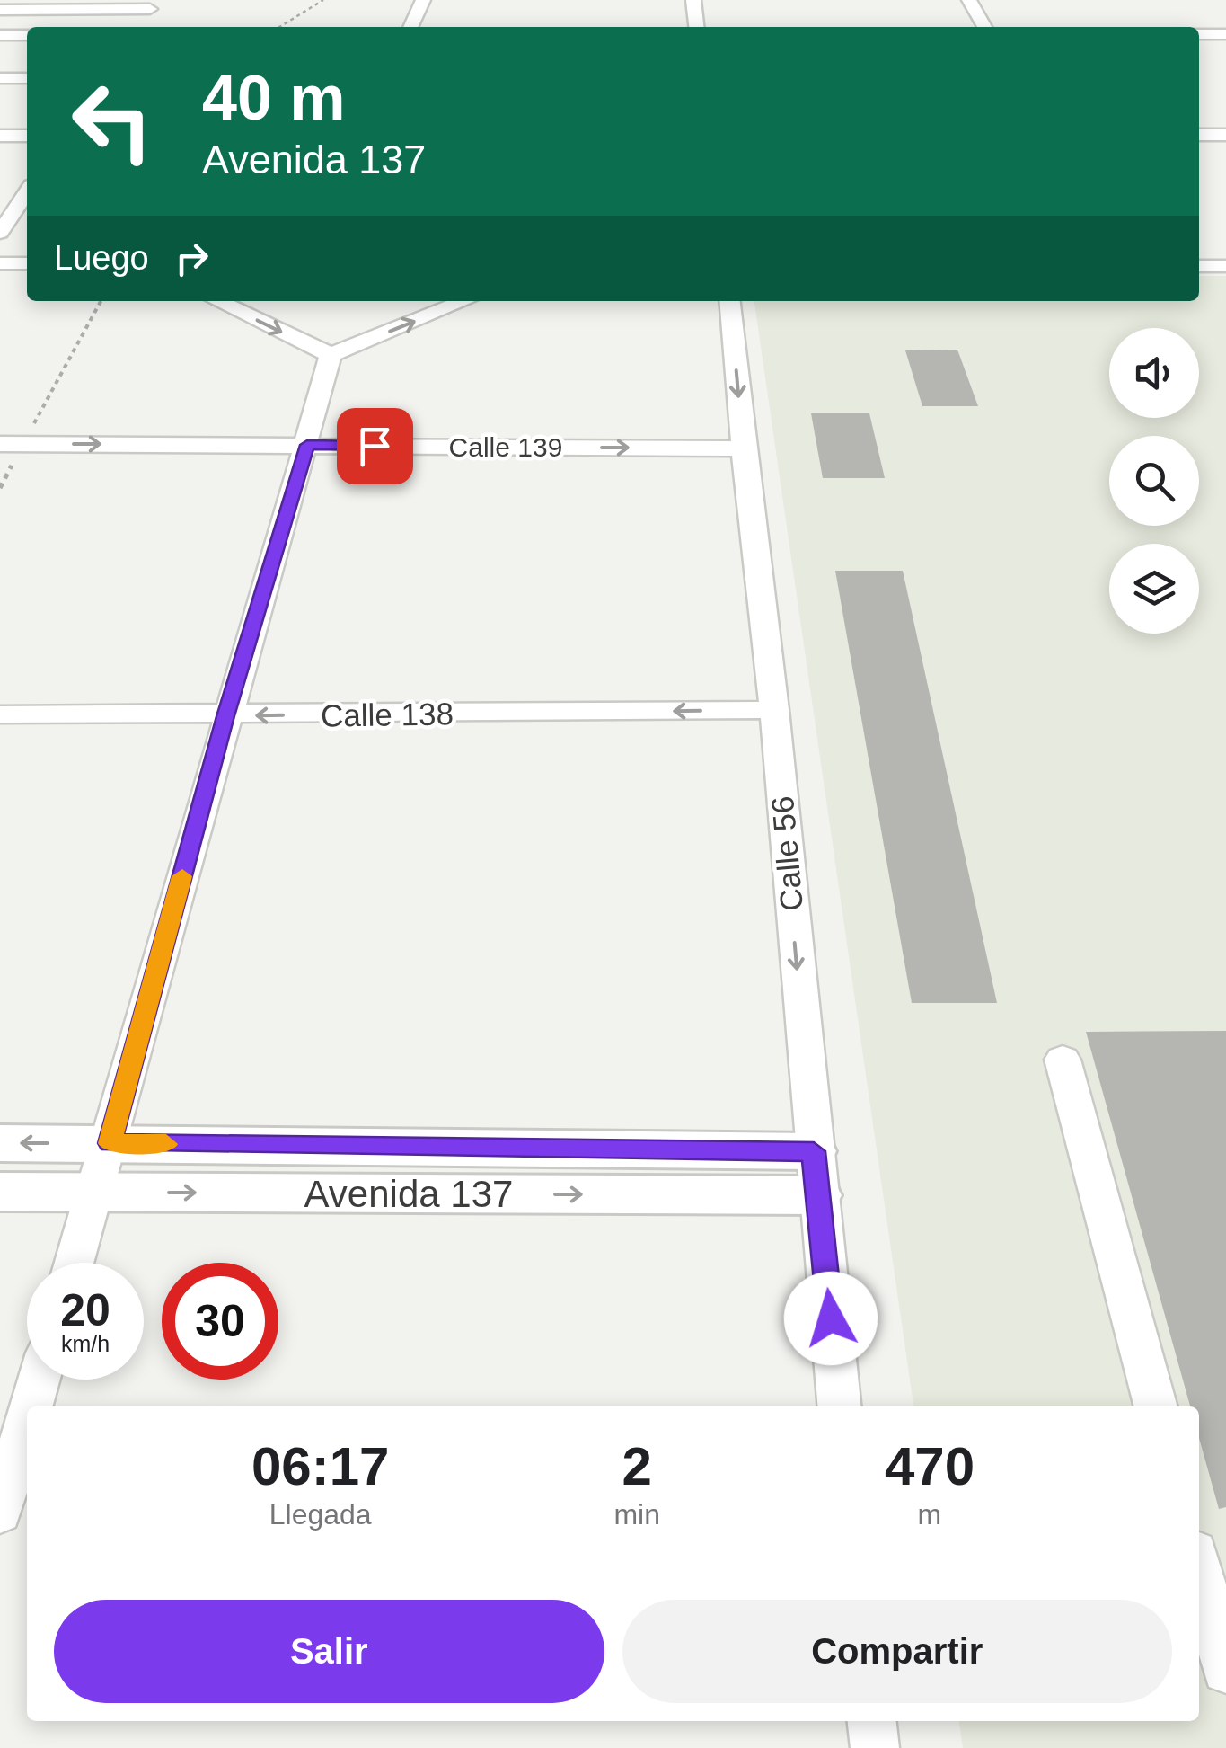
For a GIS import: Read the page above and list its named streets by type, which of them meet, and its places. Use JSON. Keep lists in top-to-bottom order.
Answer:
{
  "streets": {
    "main road": ["Avenida 137"],
    "street": ["Calle 139", "Calle 138", "Calle 56"]
  },
  "crossings": [
    ["Calle 139", "Calle 56"],
    ["Calle 138", "Calle 56"],
    ["Calle 56", "Avenida 137"]
  ],
  "one_way": ["Calle 138", "Calle 56"],
  "page": {
    "turn": ["40 m", "Avenida 137"],
    "then": "Luego",
    "speed": "20 km/h",
    "limit": "30",
    "eta": [
      "06:17",
      "Llegada",
      "2",
      "min",
      "470",
      "m"
    ],
    "buttons": ["Salir", "Compartir"]
  }
}
